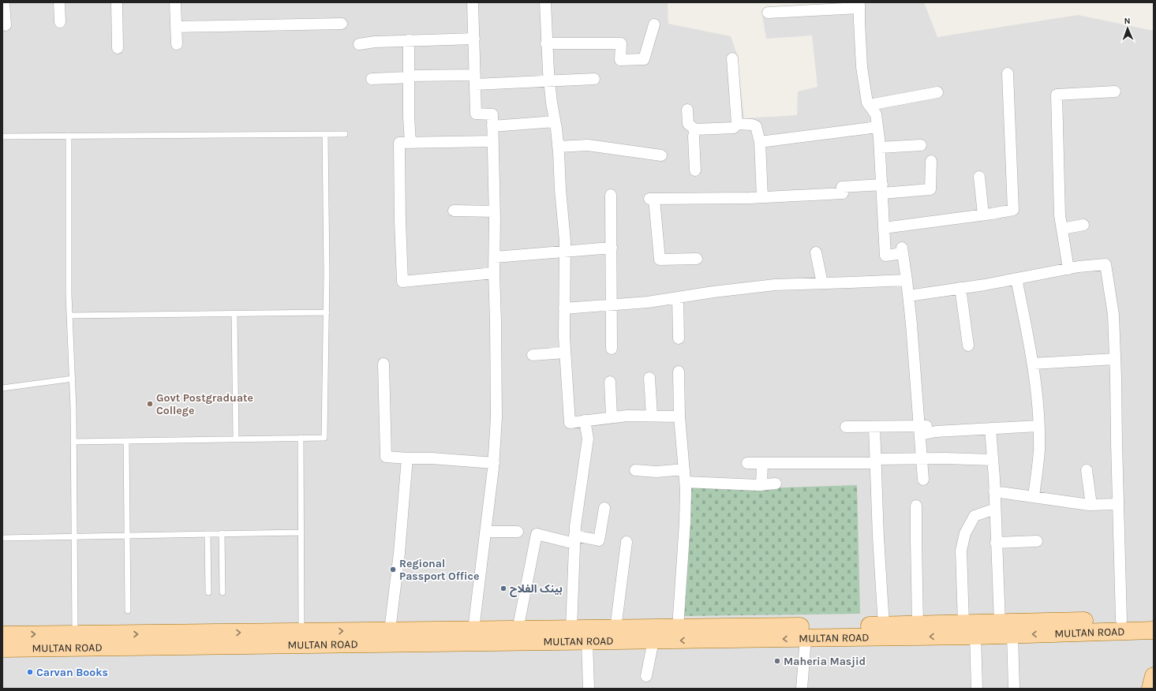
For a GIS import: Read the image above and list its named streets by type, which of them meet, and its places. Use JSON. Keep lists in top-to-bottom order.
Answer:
{
  "streets": {
    "main road": ["MULTAN ROAD"]
  },
  "places": [
    "Govt Postgraduate College",
    "Regional Passport Office",
    "بینک الفلاح",
    "Maheria Masjid",
    "Carvan Books"
  ],
  "north": "top"
}
